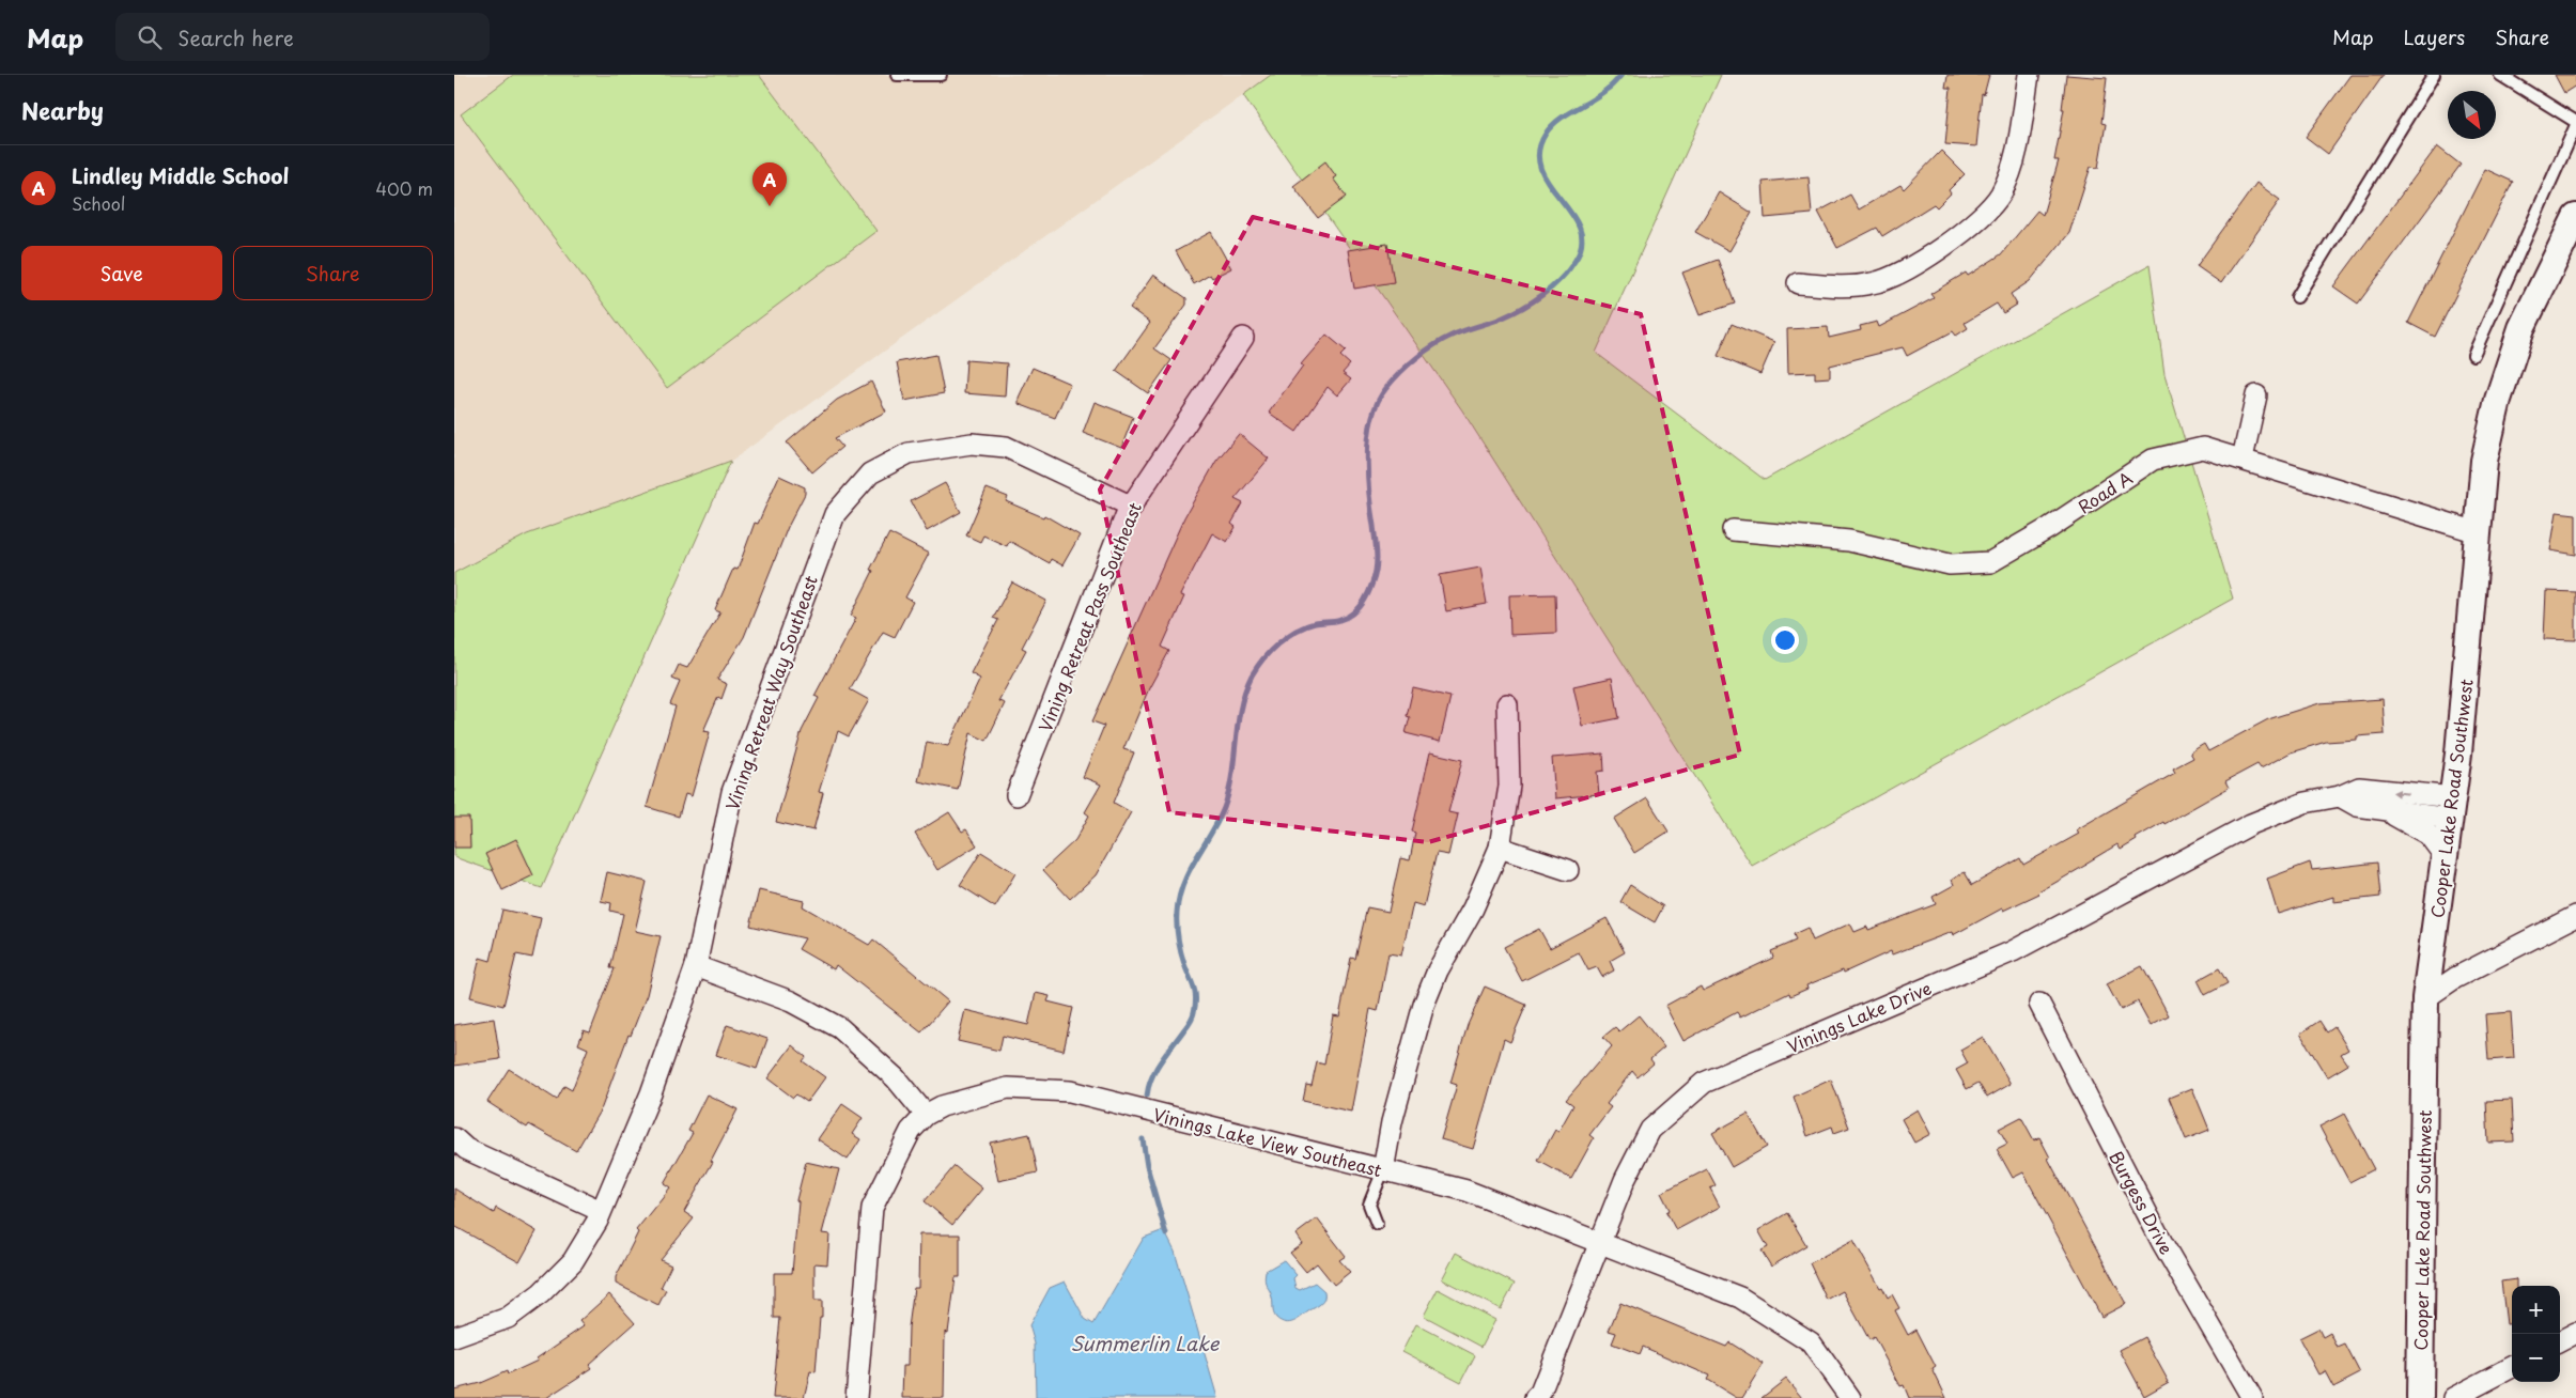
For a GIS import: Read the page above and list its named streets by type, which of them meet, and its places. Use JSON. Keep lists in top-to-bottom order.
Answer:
{
  "streets": {
    "street": [
      "Road A",
      "Vining Retreat Pass Southeast",
      "Vining Retreat Way Southeast",
      "Cooper Lake Road Southwest",
      "Vinings Lake Drive",
      "Vinings Lake View Southeast",
      "Burgess Drive"
    ]
  },
  "crossings": [
    ["Road A", "Cooper Lake Road Southwest"],
    ["Vining Retreat Pass Southeast", "Vining Retreat Way Southeast"],
    ["Cooper Lake Road Southwest", "Vinings Lake Drive"],
    ["Vinings Lake Drive", "Vinings Lake View Southeast"]
  ],
  "water": ["Summerlin Lake"],
  "north": "bottom right",
  "page": {
    "header": "Map",
    "search": "Search here",
    "nav": ["Map", "Layers", "Share"],
    "heading": "Nearby",
    "list": [
      {
        "mark": "A",
        "name": "Lindley Middle School",
        "note": "School",
        "value": "400 m"
      }
    ],
    "pins": "A",
    "buttons": ["Save", "Share"],
    "map_buttons": ["+", "−"]
  }
}
